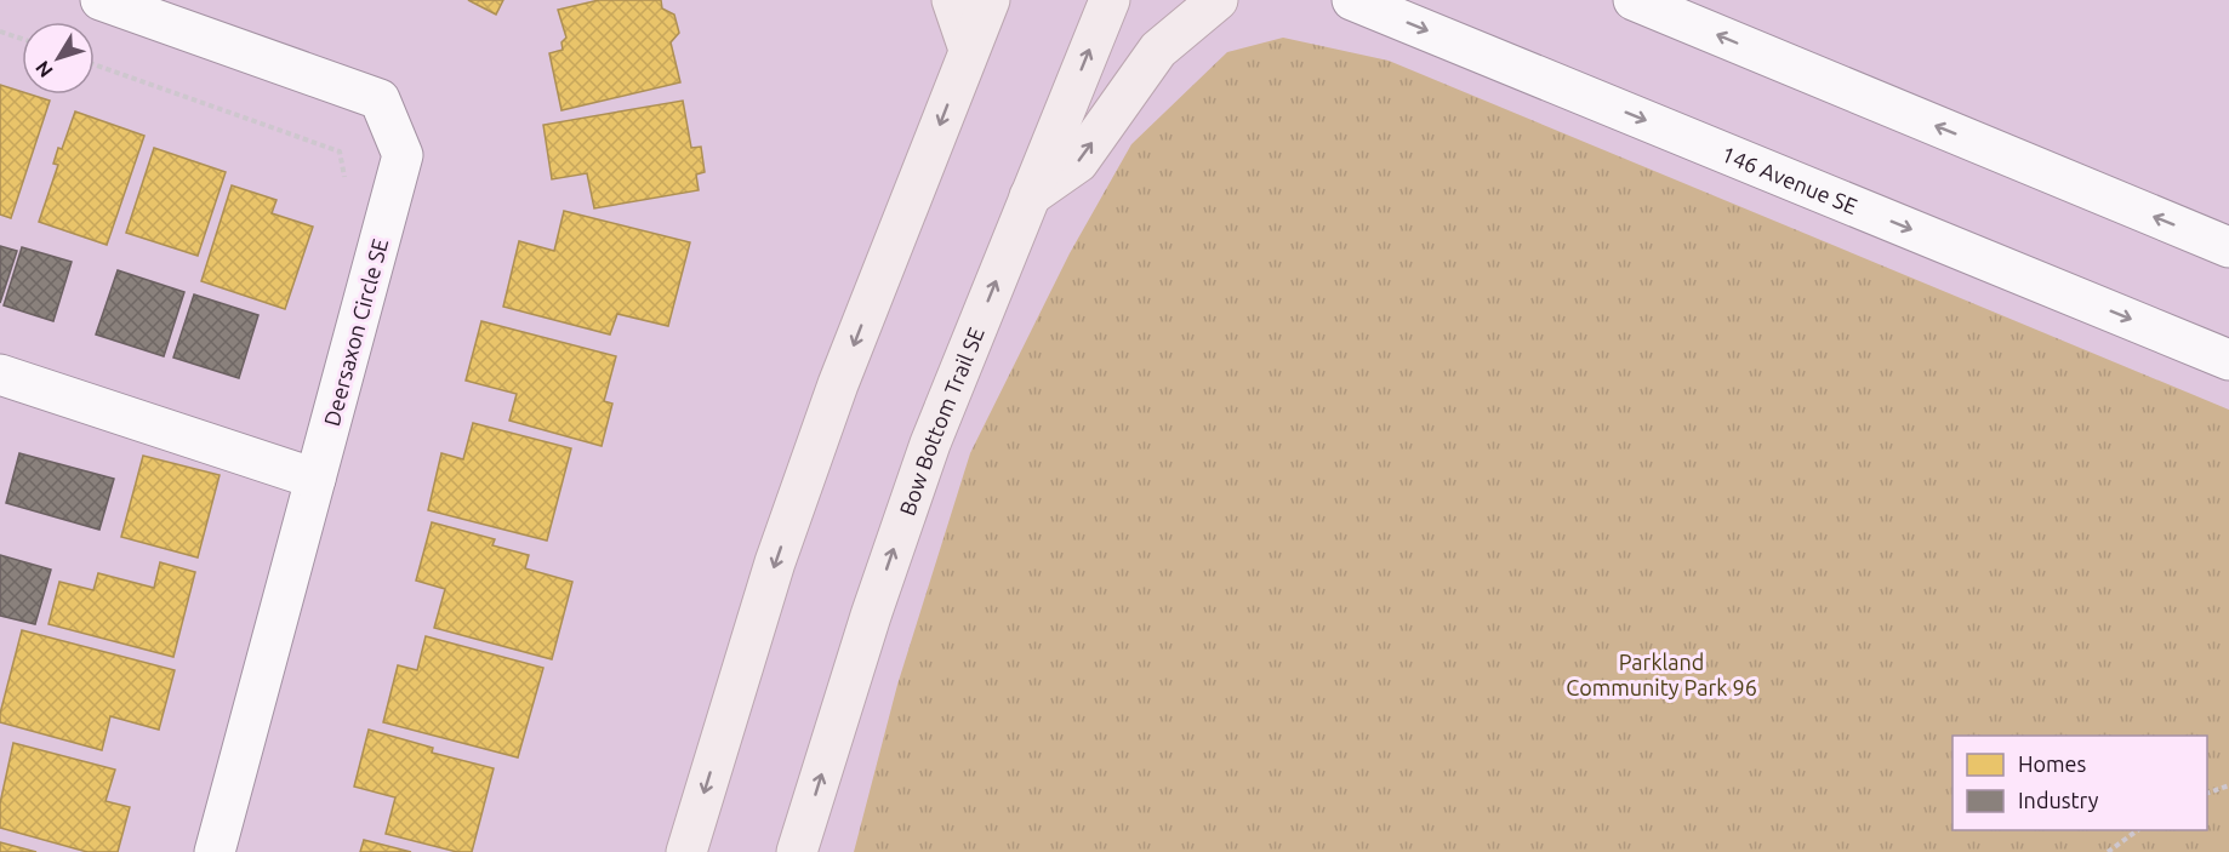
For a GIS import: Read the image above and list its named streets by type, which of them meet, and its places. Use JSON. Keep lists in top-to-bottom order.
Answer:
{
  "streets": {
    "main road": ["Bow Bottom Trail SE"],
    "street": ["146 Avenue SE", "Deersaxon Circle SE"]
  },
  "parks": ["Parkland Community Park 96"],
  "legend": ["Homes", "Industry"],
  "north": "bottom left"
}
